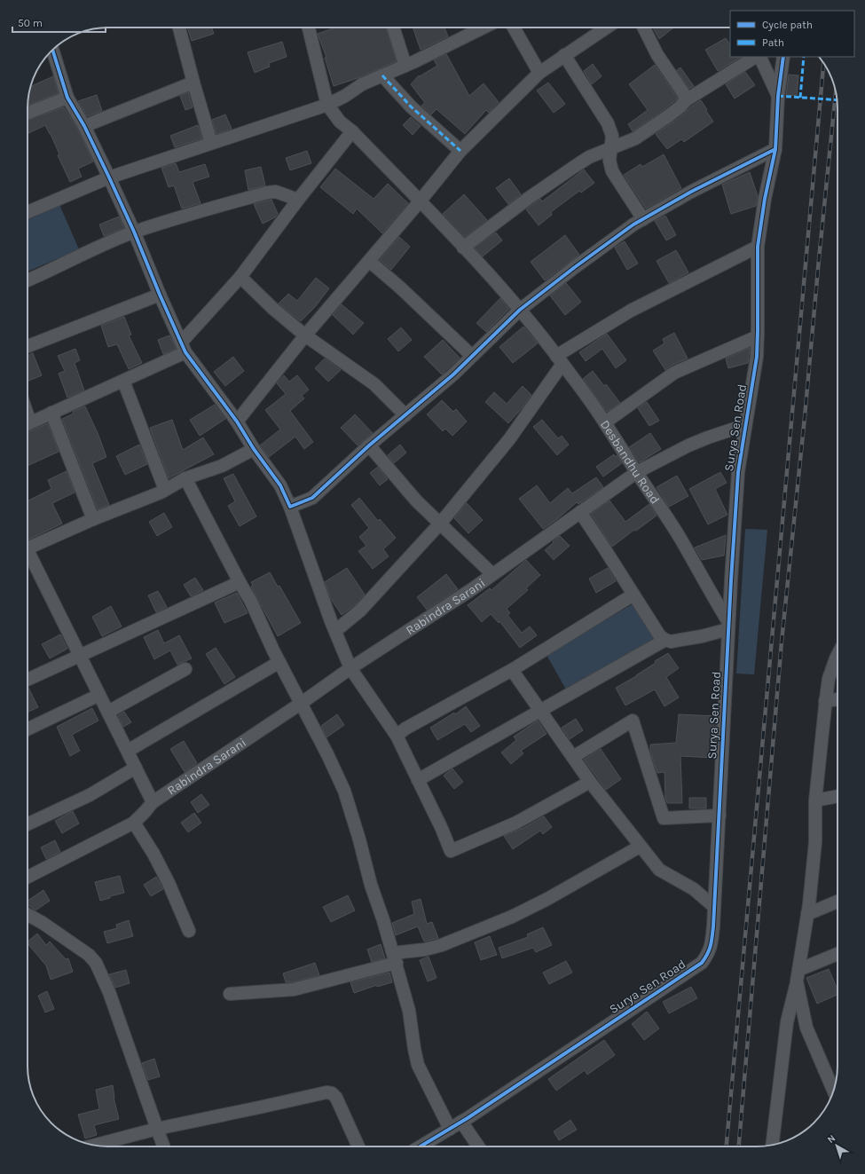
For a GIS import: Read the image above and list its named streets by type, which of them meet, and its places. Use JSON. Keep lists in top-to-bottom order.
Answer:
{
  "streets": {
    "street": ["Surya Sen Road", "Desbandhu Road", "Rabindra Sarani"]
  },
  "crossings": [
    ["Surya Sen Road", "Desbandhu Road"],
    ["Surya Sen Road", "Rabindra Sarani"],
    ["Desbandhu Road", "Rabindra Sarani"]
  ],
  "legend": ["Cycle path", "Path"],
  "scale_bar": "50 m",
  "north": "top left"
}
